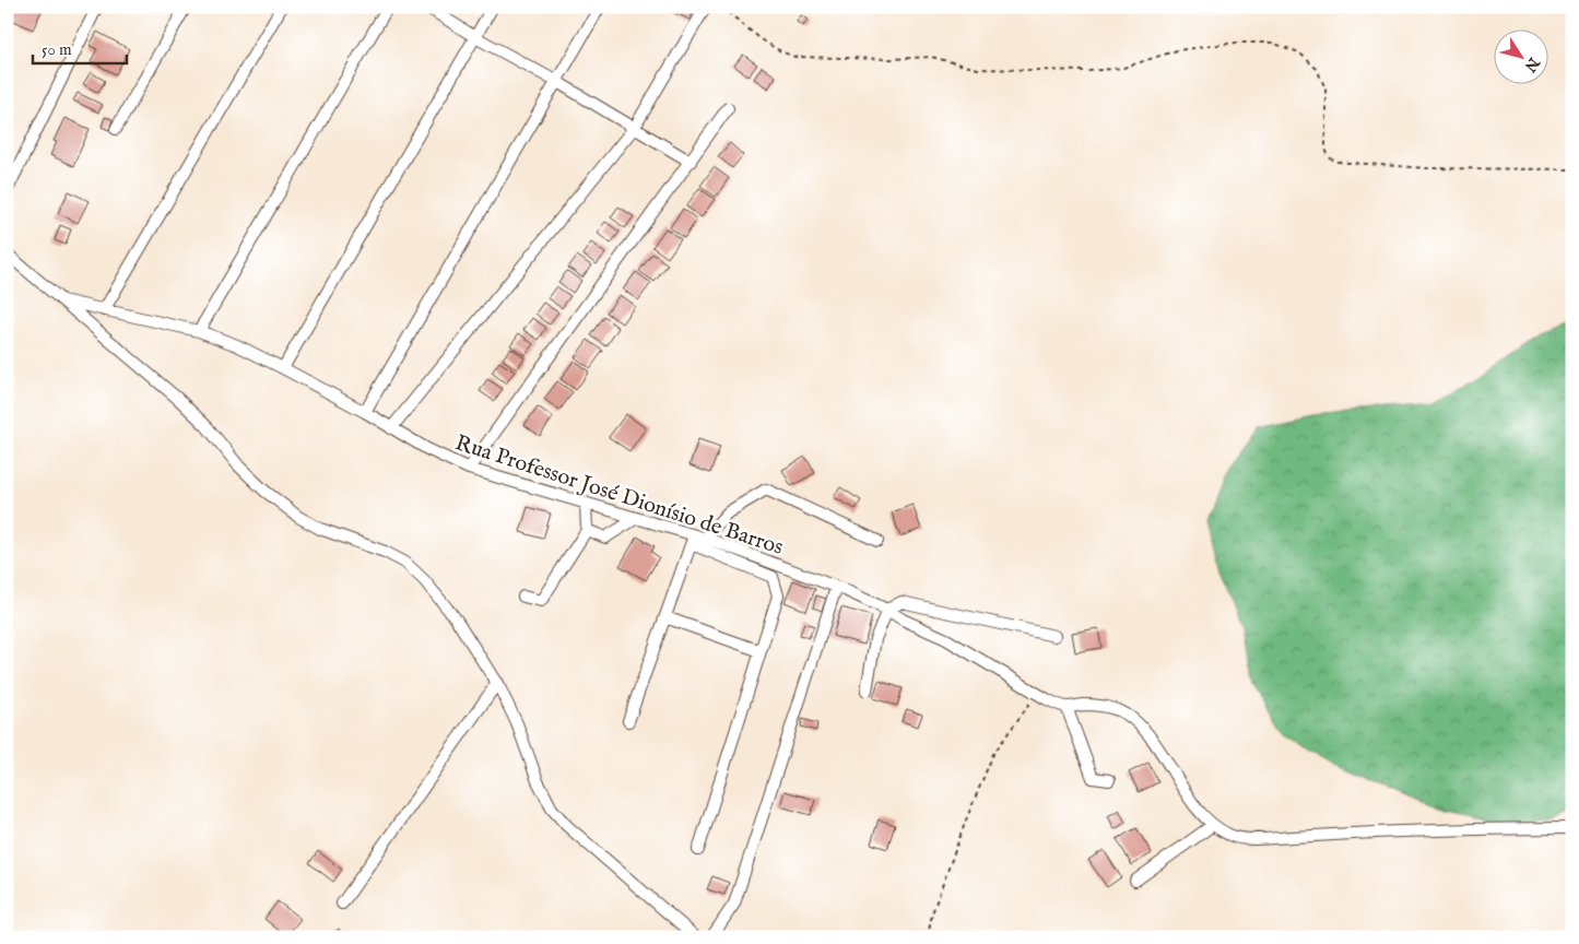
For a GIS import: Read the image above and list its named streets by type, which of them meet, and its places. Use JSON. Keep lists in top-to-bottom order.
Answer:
{
  "streets": {
    "street": ["Rua Professor José Dionísio de Barros"]
  },
  "scale_bar": "50 m",
  "north": "bottom right"
}
